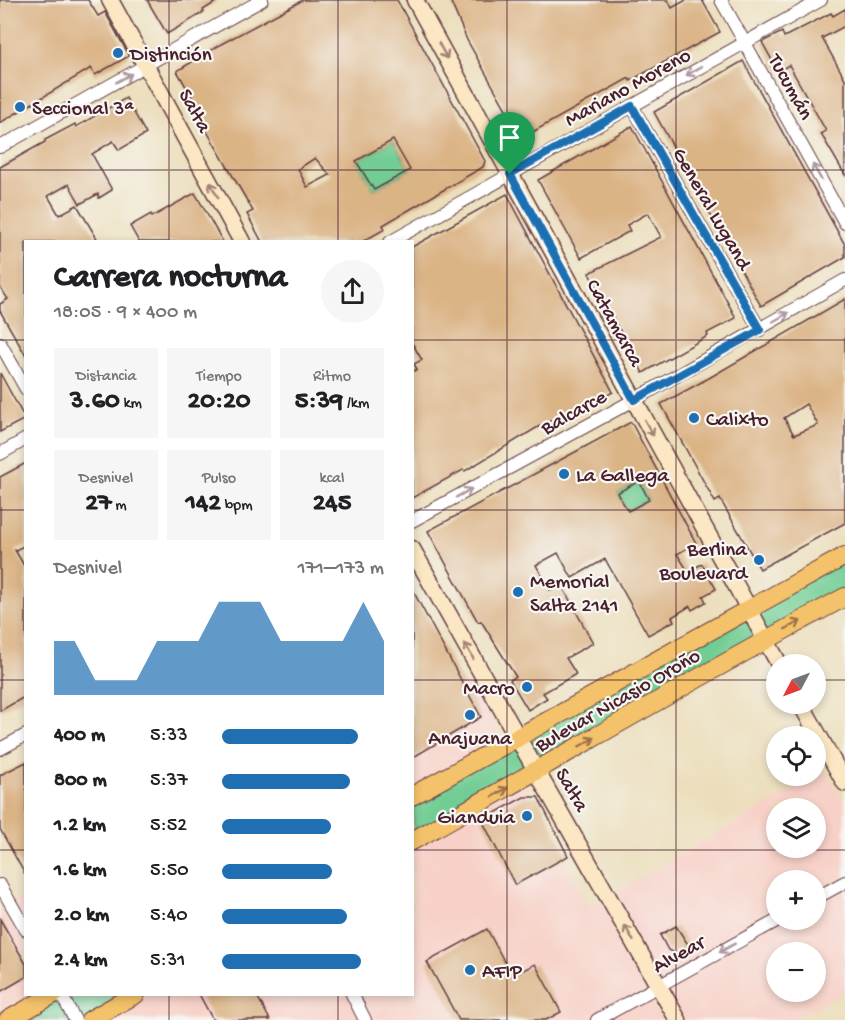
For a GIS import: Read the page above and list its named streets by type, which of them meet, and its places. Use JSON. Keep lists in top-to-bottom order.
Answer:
{
  "streets": {
    "main road": ["Salta", "Catamarca", "Bulevar Nicasio Oroño"],
    "street": [
      "Mariano Moreno",
      "Tucumán",
      "General Lugand",
      "Balcarce",
      "Alvear"
    ]
  },
  "crossings": [
    ["Mariano Moreno", "Tucumán"],
    ["Mariano Moreno", "General Lugand"],
    ["Mariano Moreno", "Catamarca"],
    ["Salta", "Bulevar Nicasio Oroño"],
    ["Salta", "Alvear"],
    ["General Lugand", "Balcarce"],
    ["Catamarca", "Balcarce"],
    ["Catamarca", "Bulevar Nicasio Oroño"]
  ],
  "one_way": [
    "Tucumán",
    "Salta",
    "Catamarca",
    "Balcarce",
    "Alvear"
  ],
  "places": [
    "Distinción",
    "Seccional 3ª",
    "Calixto",
    "La Gallega",
    "Berlina Boulevard",
    "Memorial Salta 2141",
    "Macro",
    "Anajuana",
    "Gianduia",
    "AFIP"
  ],
  "north": "bottom left",
  "page": {
    "heading": ["Carrera nocturna", "18:05 · 9 × 400 m"],
    "stats": [
      ["Distancia", "3.60 km"],
      ["Tiempo", "20:20"],
      ["Ritmo", "5:39 /km"],
      ["Desnivel", "27 m"],
      ["Pulso", "142 bpm"],
      ["kcal", "245"]
    ],
    "chart": ["Desnivel", "171–173 m"],
    "map_buttons": ["+", "−"],
    "list": [
      {
        "name": "400 m",
        "note": "5:33"
      },
      {
        "name": "800 m",
        "note": "5:37"
      },
      {
        "name": "1.2 km",
        "note": "5:52"
      },
      {
        "name": "1.6 km",
        "note": "5:50"
      },
      {
        "name": "2.0 km",
        "note": "5:40"
      },
      {
        "name": "2.4 km",
        "note": "5:31"
      }
    ]
  }
}
